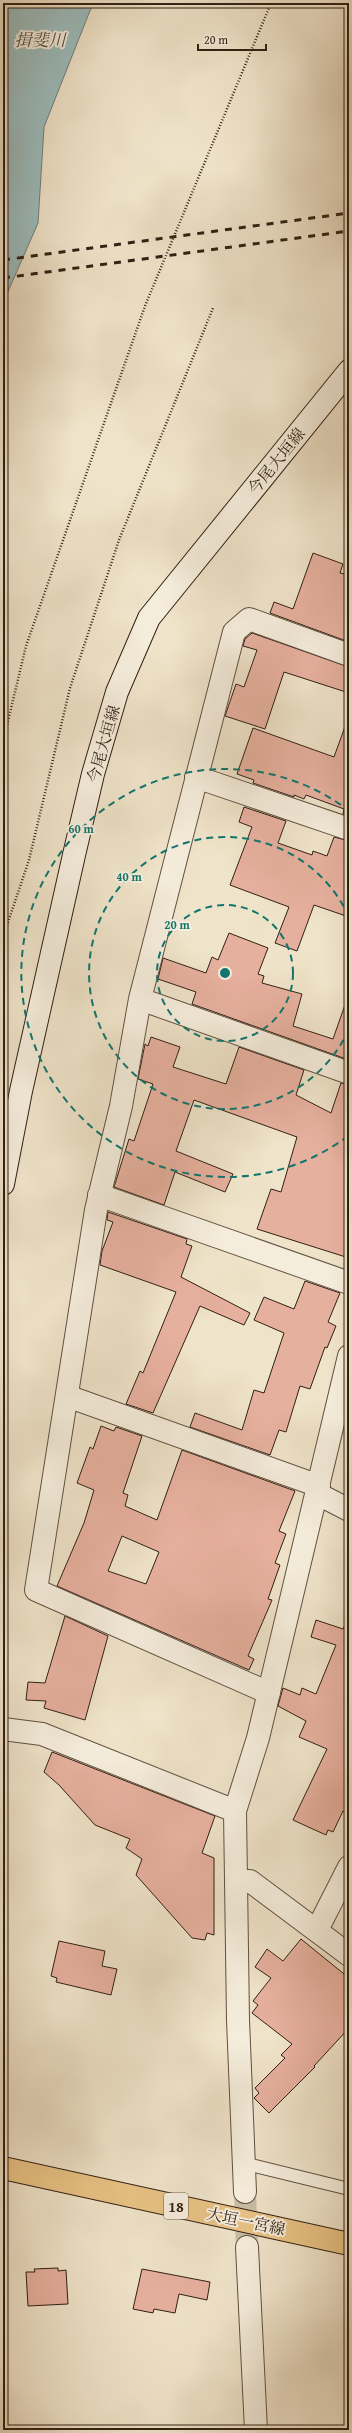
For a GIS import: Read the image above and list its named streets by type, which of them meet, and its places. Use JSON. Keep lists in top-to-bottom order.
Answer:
{
  "streets": {
    "main road": ["18", "大垣一宮線"],
    "street": ["今尾大垣線"]
  },
  "water": ["揖斐川"],
  "scale_bar": "20 m",
  "rings": ["60 m", "40 m", "20 m"]
}
